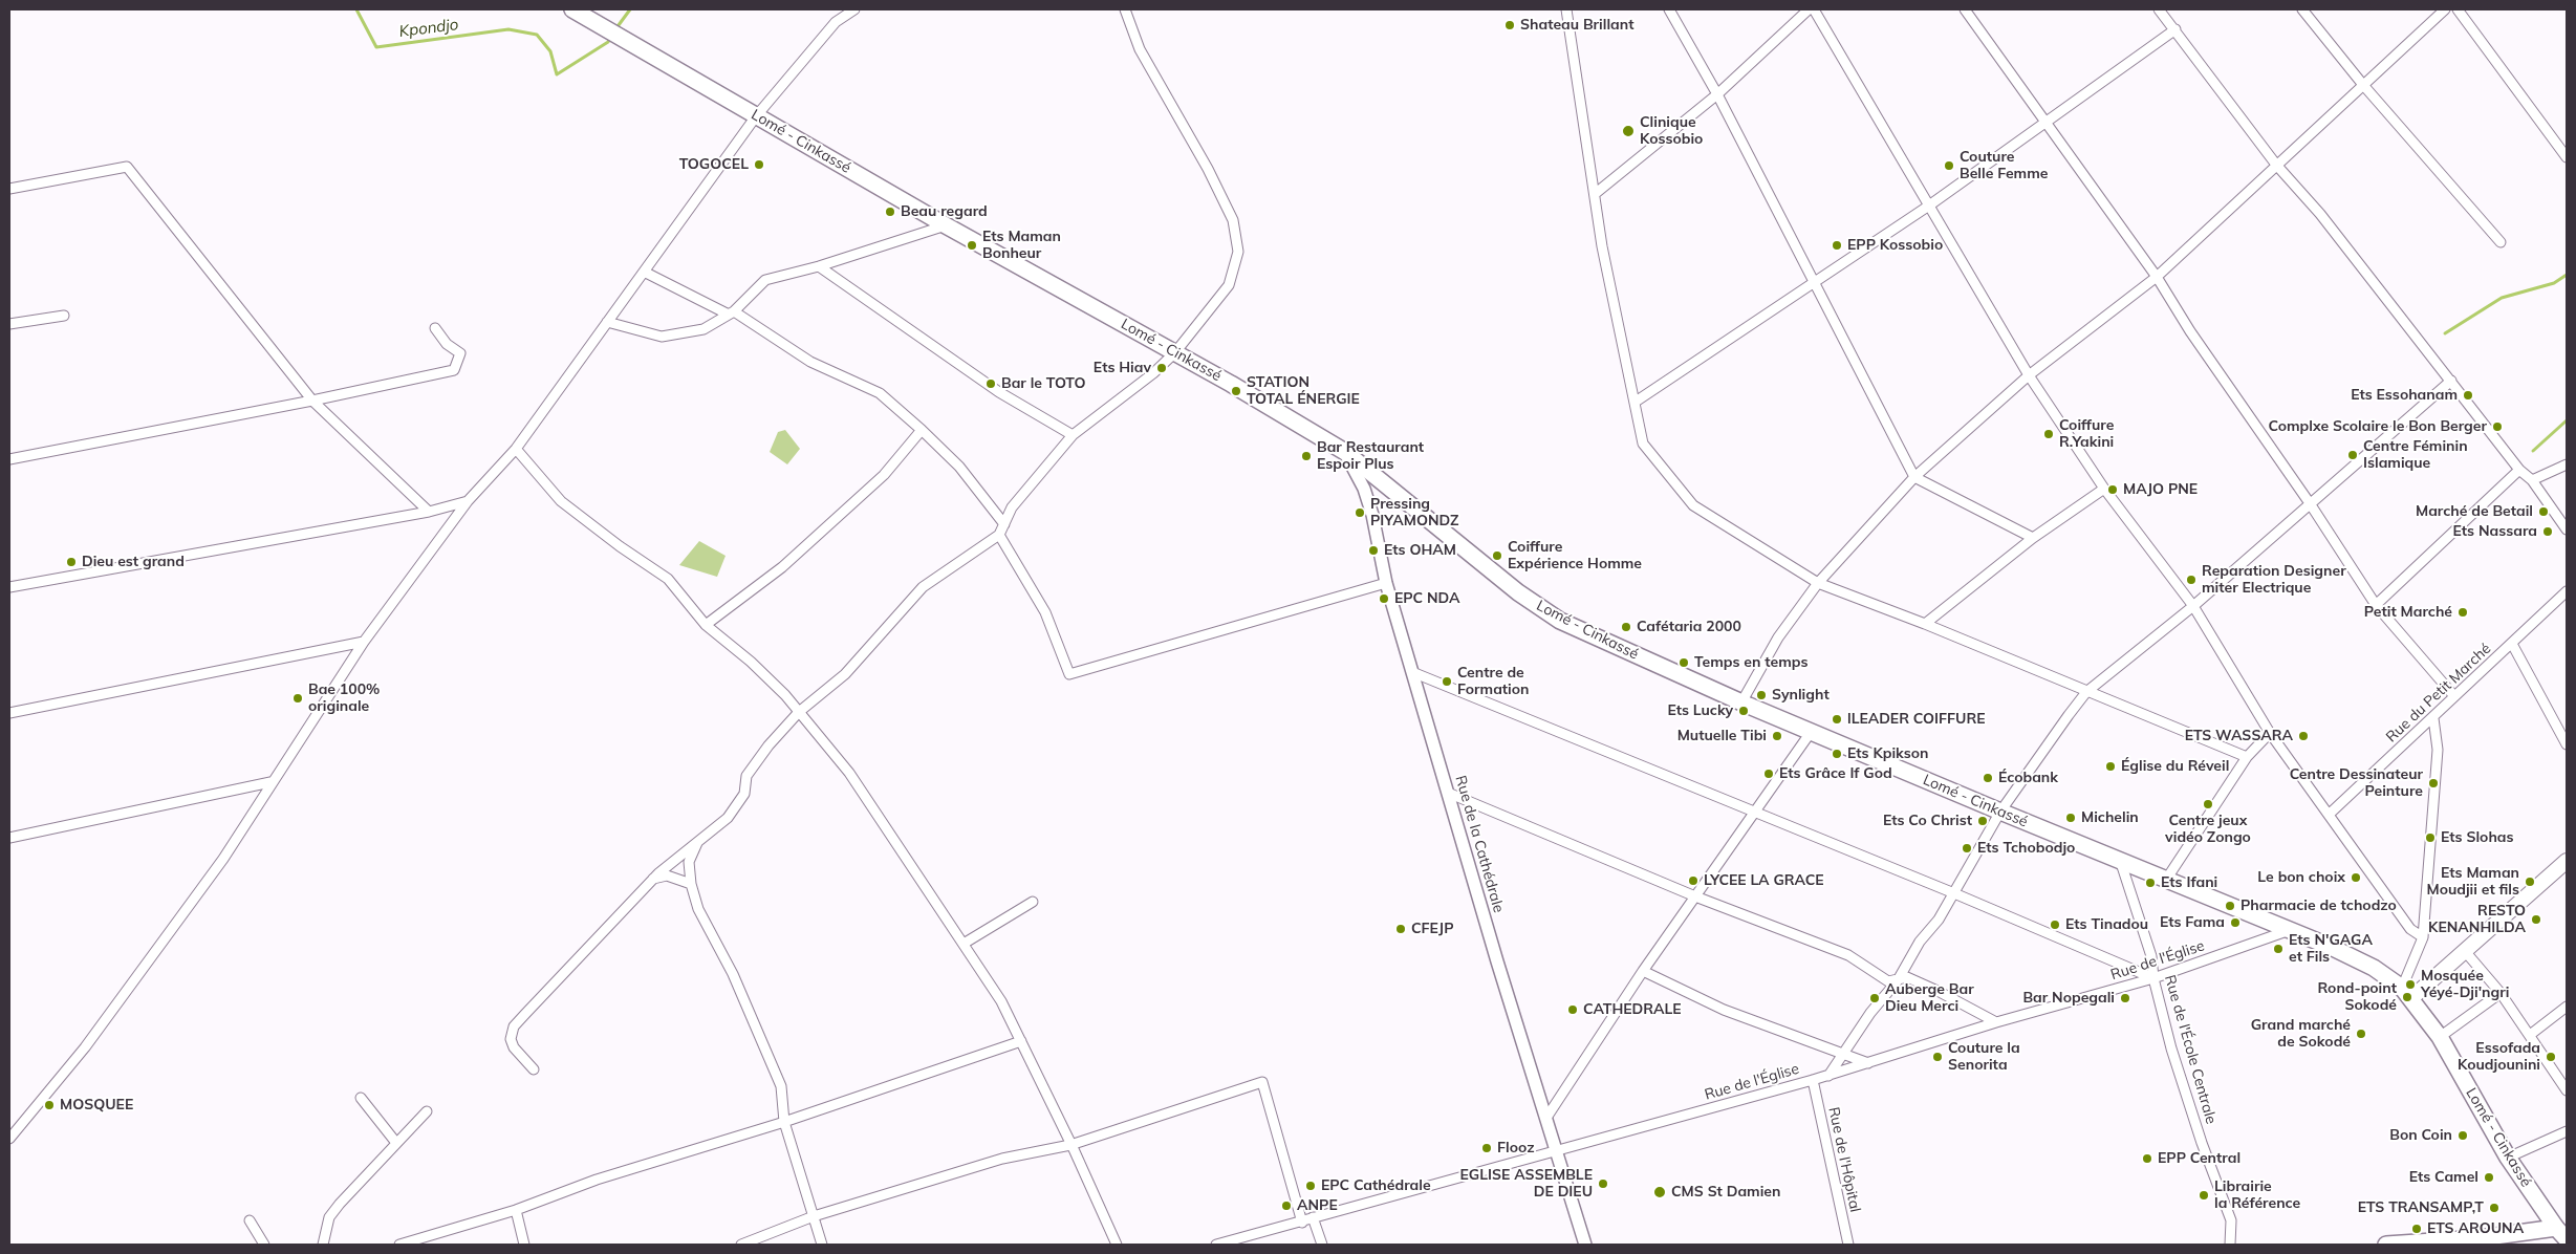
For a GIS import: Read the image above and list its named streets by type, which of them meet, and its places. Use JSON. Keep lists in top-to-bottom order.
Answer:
{
  "streets": {
    "main road": ["Lomé - Cinkassé"],
    "street": [
      "Rue du Petit Marché",
      "Rue de la Cathédrale",
      "Rue de l'Église",
      "Rue de l'École Centrale",
      "Rue de l'Hôpital"
    ]
  },
  "crossings": [
    ["Lomé - Cinkassé", "Rue de la Cathédrale"],
    ["Lomé - Cinkassé", "Rue de l'Église"],
    ["Lomé - Cinkassé", "Rue de l'École Centrale"],
    ["Rue de la Cathédrale", "Rue de l'Église"],
    ["Rue de l'Église", "Rue de l'École Centrale"],
    ["Rue de l'Église", "Rue de l'Hôpital"]
  ],
  "water": ["Kpondjo"],
  "places": [
    "Shateau Brillant",
    "Clinique Kossobio",
    "TOGOCEL",
    "Couture Belle Femme",
    "Beau regard",
    "Ets Maman Bonheur",
    "EPP Kossobio",
    "Ets Hiav",
    "Bar le TOTO",
    "STATION TOTAL ÉNERGIE",
    "Ets Essohanam",
    "Complxe Scolaire le Bon Berger",
    "Coiffure R.Yakini",
    "Centre Féminin Islamique",
    "Bar Restaurant Espoir Plus",
    "MAJO PNE",
    "Marché de Betail",
    "Pressing PIYAMONDZ",
    "Ets Nassara",
    "Ets OHAM",
    "Coiffure Expérience Homme",
    "Dieu est grand",
    "Reparation Designer miter Electrique",
    "EPC NDA",
    "Petit Marché",
    "Cafétaria 2000",
    "Temps en temps",
    "Centre de Formation",
    "Synlight",
    "Bae 100% originale",
    "Ets Lucky",
    "lLEADER COIFFURE",
    "Mutuelle Tibi",
    "ETS WASSARA",
    "Ets Kpikson",
    "Église du Réveil",
    "Ets Grâce If God",
    "Écobank",
    "Centre Dessinateur Peinture",
    "Centre jeux vidéo Zongo",
    "Michelin",
    "Ets Co Christ",
    "Ets Slohas",
    "Ets Tchobodjo",
    "Le bon choix",
    "LYCEE LA GRACE",
    "Ets Maman Moudjii et fils",
    "Ets Ifani",
    "Pharmacie de tchodzo",
    "RESTO KENANHILDA",
    "Ets Fama",
    "Ets Tinadou",
    "CFEJP",
    "Ets N'GAGA et Fils",
    "Mosquée Yéyé-Dji'ngri",
    "Rond-point Sokodé",
    "Auberge Bar Dieu Merci",
    "Bar Nopegali",
    "CATHEDRALE",
    "Grand marché de Sokodé",
    "Couture la Senorita",
    "Essofada Koudjounini",
    "MOSQUEE",
    "Bon Coin",
    "Flooz",
    "EPP Central",
    "Ets Camel",
    "EGLISE ASSEMBLE DE DIEU",
    "EPC Cathédrale",
    "CMS St Damien",
    "Librairie la Référence",
    "ANPE",
    "ETS TRANSAMP,T",
    "ETS AROUNA"
  ]
}
